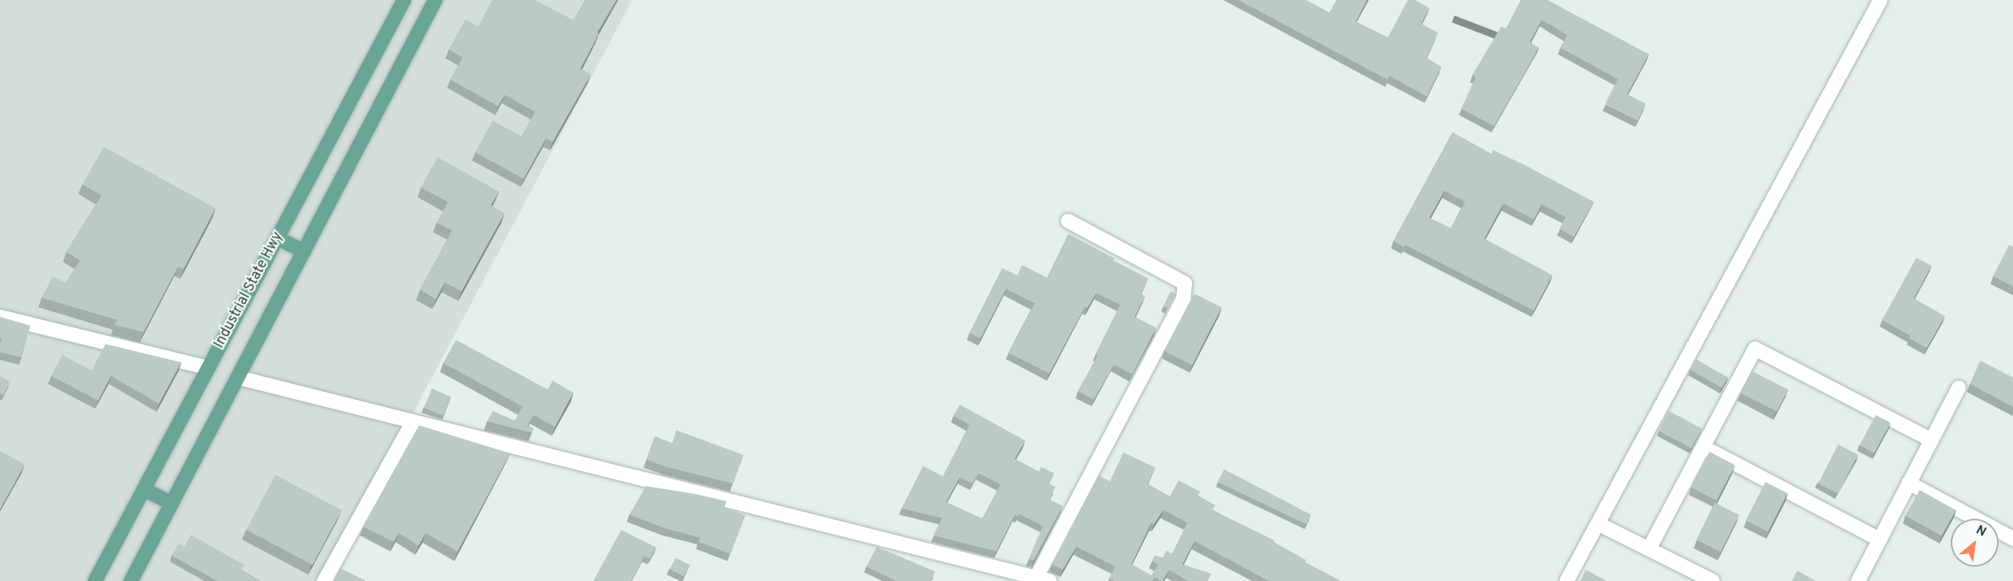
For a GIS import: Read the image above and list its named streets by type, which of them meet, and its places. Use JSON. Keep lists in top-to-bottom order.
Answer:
{
  "streets": {
    "main road": ["Industrial State Hwy"]
  },
  "north": "top right"
}
